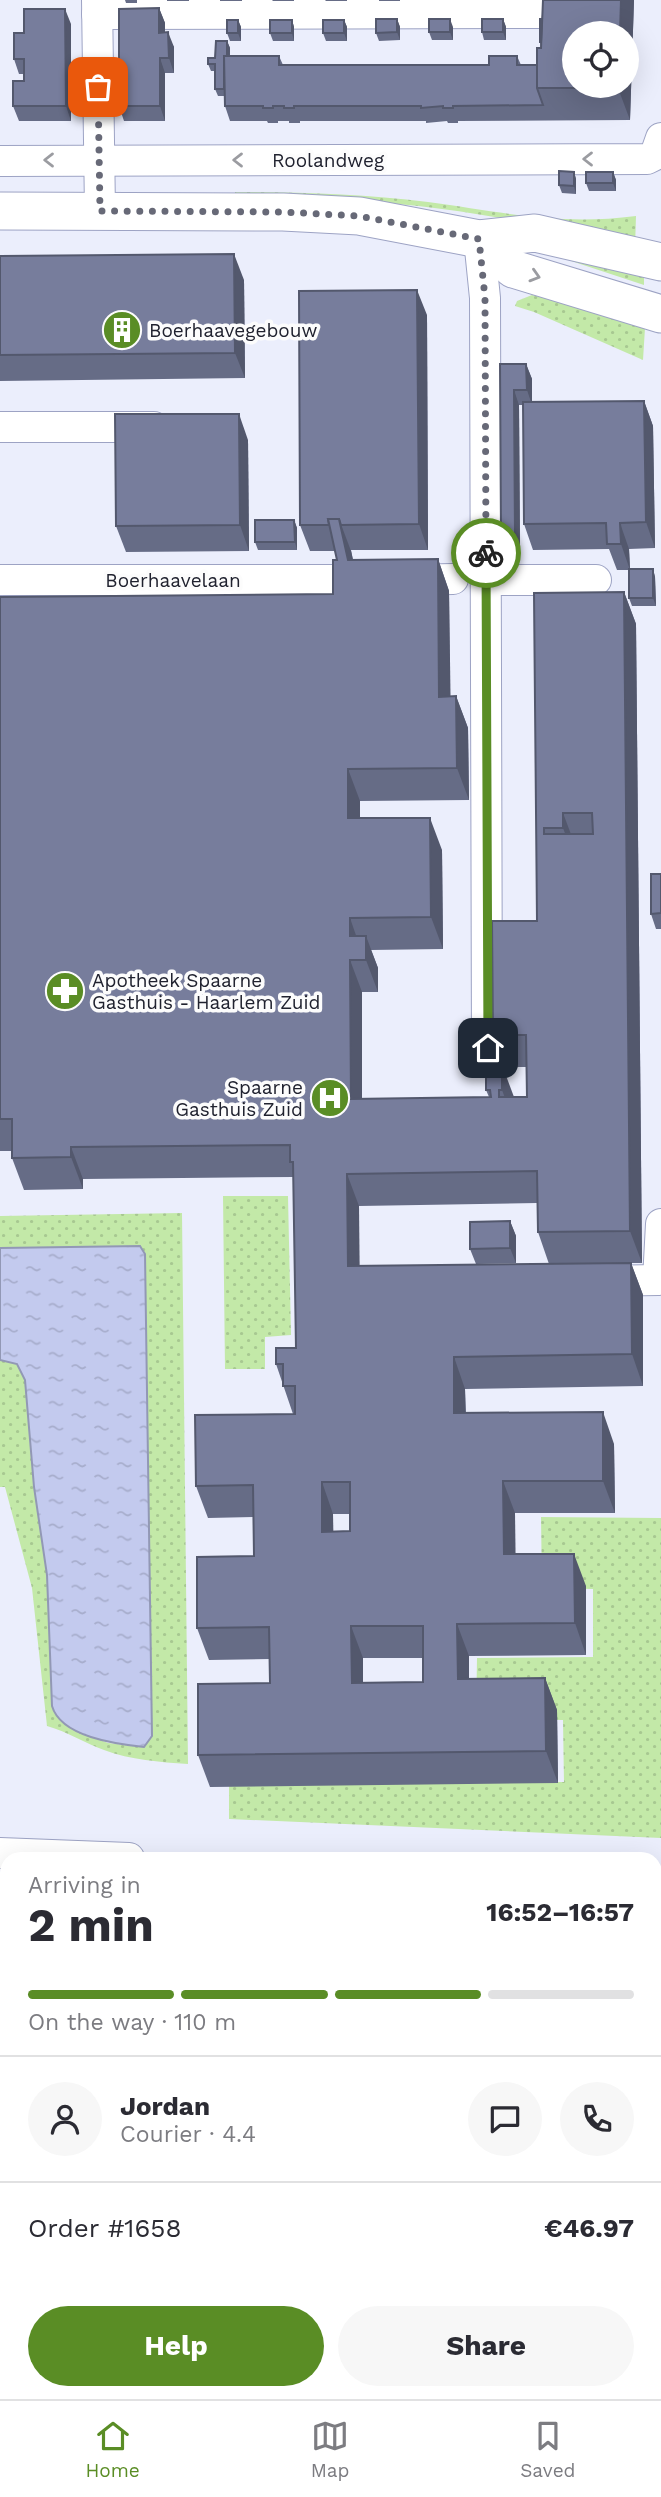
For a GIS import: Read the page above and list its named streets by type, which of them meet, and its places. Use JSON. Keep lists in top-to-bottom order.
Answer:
{
  "streets": {
    "street": ["Roolandweg", "Boerhaavelaan"]
  },
  "places": {
    "building": ["Boerhaavegebouw"],
    "pharmacy": ["Apotheek Spaarne Gasthuis - Haarlem Zuid"],
    "hospital": ["Spaarne Gasthuis Zuid"]
  },
  "page": {
    "heading": ["2 min", "Arriving in", "16:52–16:57"],
    "panel": [
      "Jordan",
      "Courier · 4.4",
      "Order #1658",
      "€46.97"
    ],
    "bar": "On the way · 110 m",
    "buttons": ["Help", "Share"],
    "tabs": ["Home", "Map", "Saved"]
  }
}
